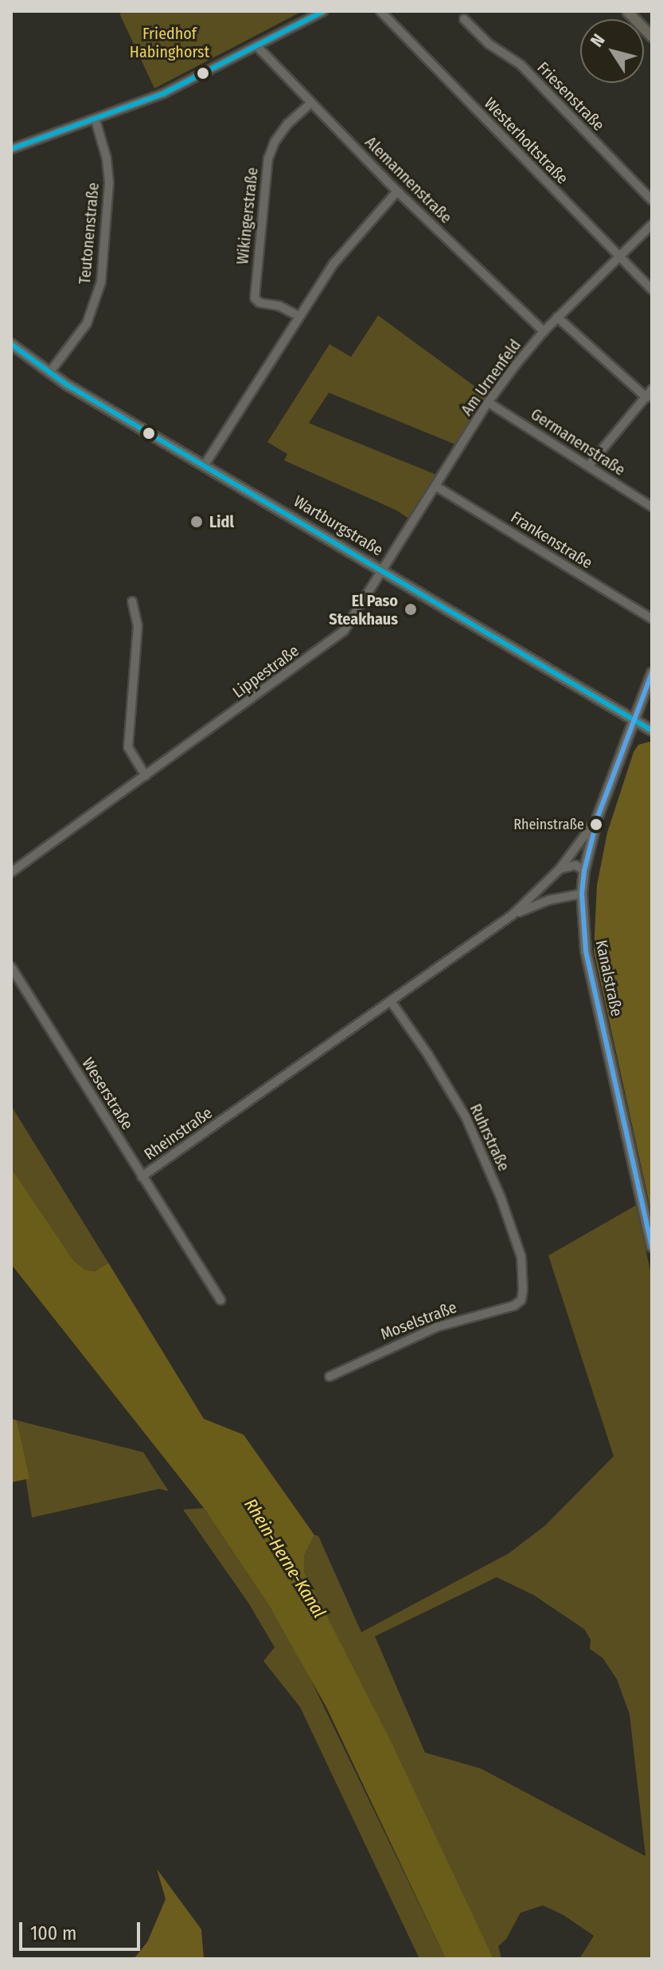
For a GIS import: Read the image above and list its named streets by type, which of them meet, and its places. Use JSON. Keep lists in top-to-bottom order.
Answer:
{
  "streets": {
    "main road": ["Wartburgstraße", "Kanalstraße"],
    "street": [
      "Friesenstraße",
      "Westerholtstraße",
      "Alemannenstraße",
      "Wikingerstraße",
      "Teutonenstraße",
      "Am Urnenfeld",
      "Germanenstraße",
      "Frankenstraße",
      "Lippestraße",
      "Weserstraße",
      "Rheinstraße",
      "Ruhrstraße",
      "Moselstraße"
    ]
  },
  "crossings": [
    ["Westerholtstraße", "Am Urnenfeld"],
    ["Alemannenstraße", "Wikingerstraße"],
    ["Alemannenstraße", "Am Urnenfeld"],
    ["Teutonenstraße", "Wartburgstraße"],
    ["Am Urnenfeld", "Germanenstraße"],
    ["Am Urnenfeld", "Wartburgstraße"],
    ["Am Urnenfeld", "Frankenstraße"],
    ["Am Urnenfeld", "Lippestraße"],
    ["Wartburgstraße", "Lippestraße"],
    ["Wartburgstraße", "Kanalstraße"],
    ["Kanalstraße", "Rheinstraße"],
    ["Weserstraße", "Rheinstraße"],
    ["Rheinstraße", "Ruhrstraße"],
    ["Ruhrstraße", "Moselstraße"]
  ],
  "water": ["Rhein-Herne-Kanal"],
  "parks": ["Friedhof Habinghorst"],
  "places": ["Lidl", "El Paso Steakhaus", "Rheinstraße"],
  "scale_bar": "100 m",
  "north": "top left"
}
